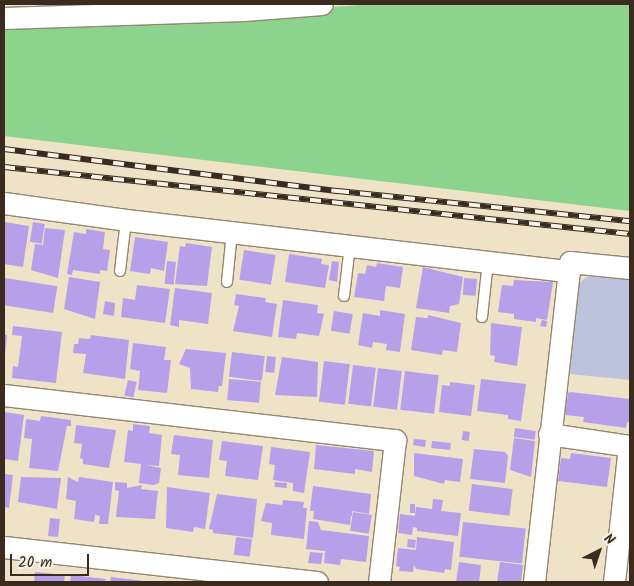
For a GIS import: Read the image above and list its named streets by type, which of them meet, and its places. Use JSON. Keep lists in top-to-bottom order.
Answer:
{
  "scale_bar": "20 m",
  "north": "top right"
}
